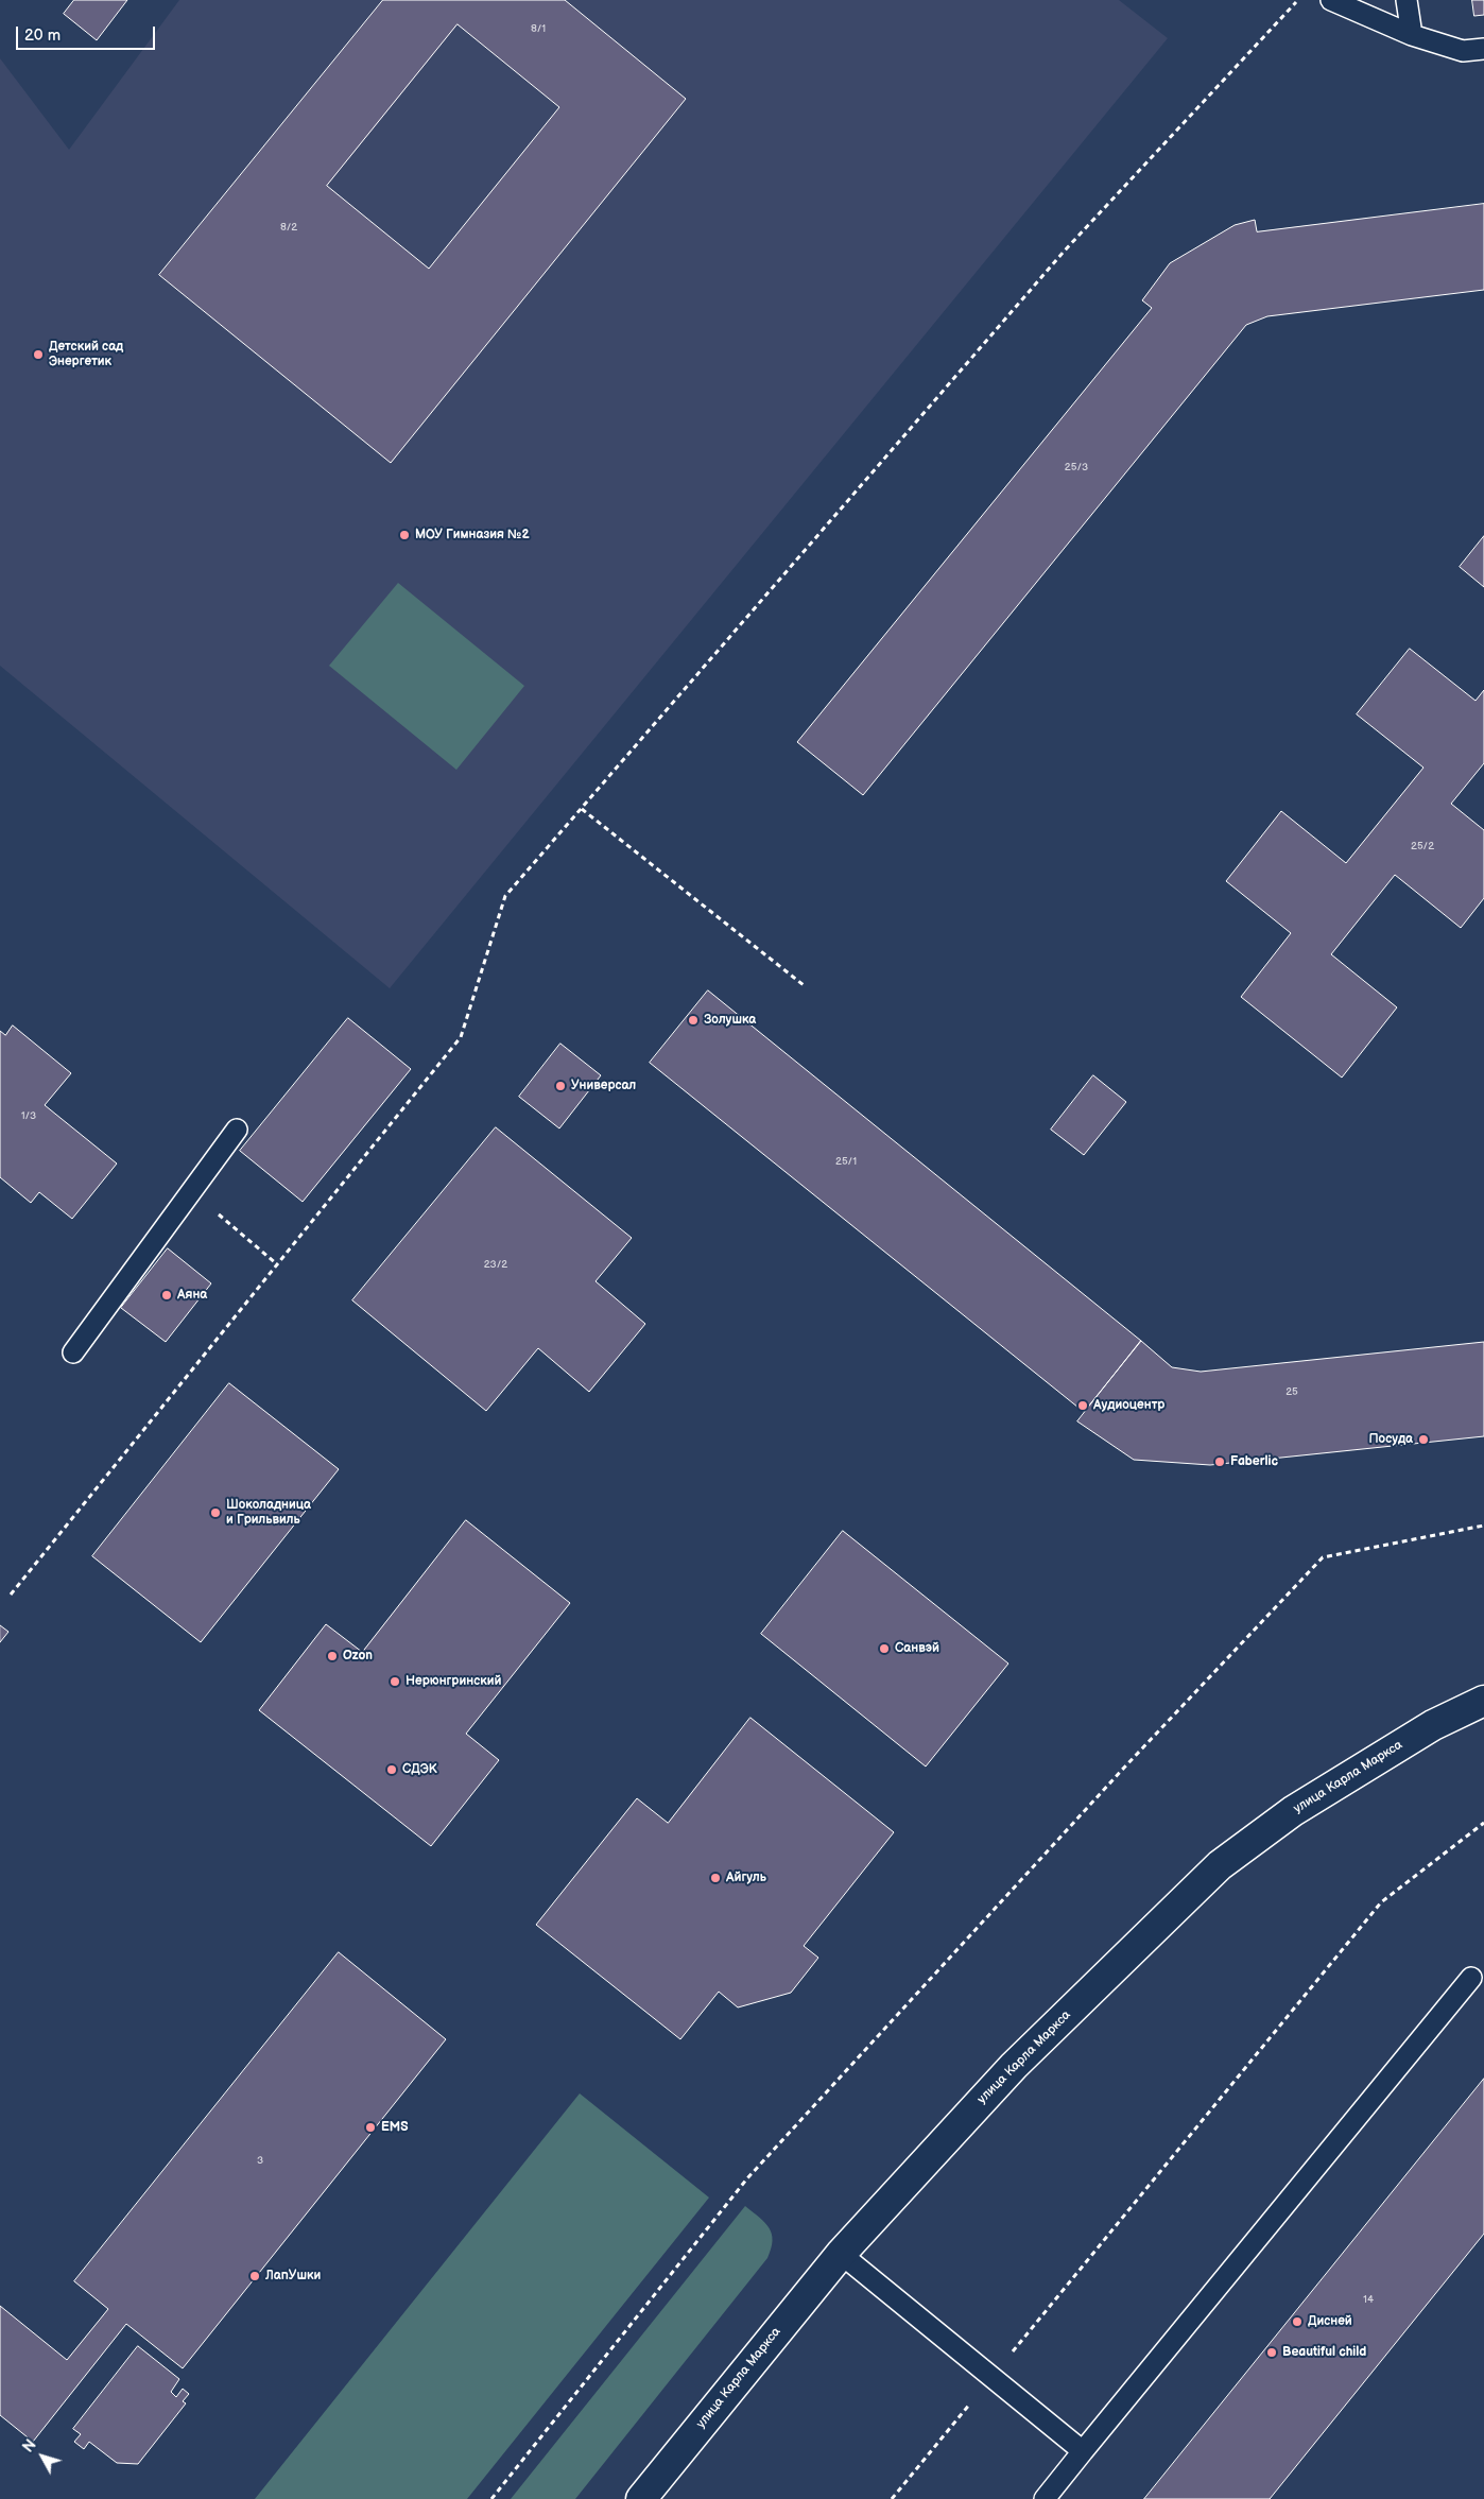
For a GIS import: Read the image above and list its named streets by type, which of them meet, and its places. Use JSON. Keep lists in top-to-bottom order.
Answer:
{
  "streets": {
    "street": ["улица Карла Маркса"]
  },
  "places": [
    "Детский сад Энергетик",
    "МОУ Гимназия №2",
    "Золушка",
    "Универсал",
    "Аяна",
    "Аудиоцентр",
    "Посуда",
    "Faberlic",
    "Шоколадница и Грильвиль",
    "Санвэй",
    "Ozon",
    "Нерюнгринский",
    "СДЭК",
    "Айгуль",
    "EMS",
    "ЛапУшки",
    "Дисней",
    "Beautiful child"
  ],
  "house_numbers": [
    "8/1",
    "8/2",
    "25/3",
    "25/2",
    "1/3",
    "25/1",
    "23/2",
    "25",
    "3",
    "14"
  ],
  "scale_bar": "20 m",
  "north": "top left"
}
